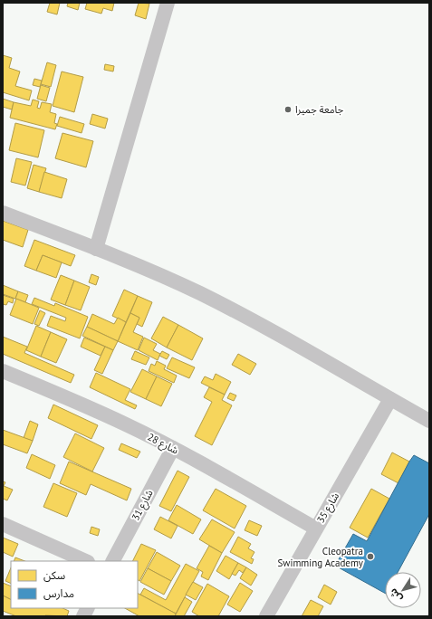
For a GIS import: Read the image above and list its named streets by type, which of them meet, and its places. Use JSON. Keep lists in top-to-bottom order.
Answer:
{
  "streets": {
    "street": ["شارع 28", "شارع 31", "شارع 35"]
  },
  "crossings": [
    ["شارع 28", "شارع 31"],
    ["شارع 28", "شارع 35"]
  ],
  "places": ["جامعة جميرا", "Cleopatra Swimming Academy"],
  "legend": ["سكن", "مدارس"],
  "north": "bottom left"
}
